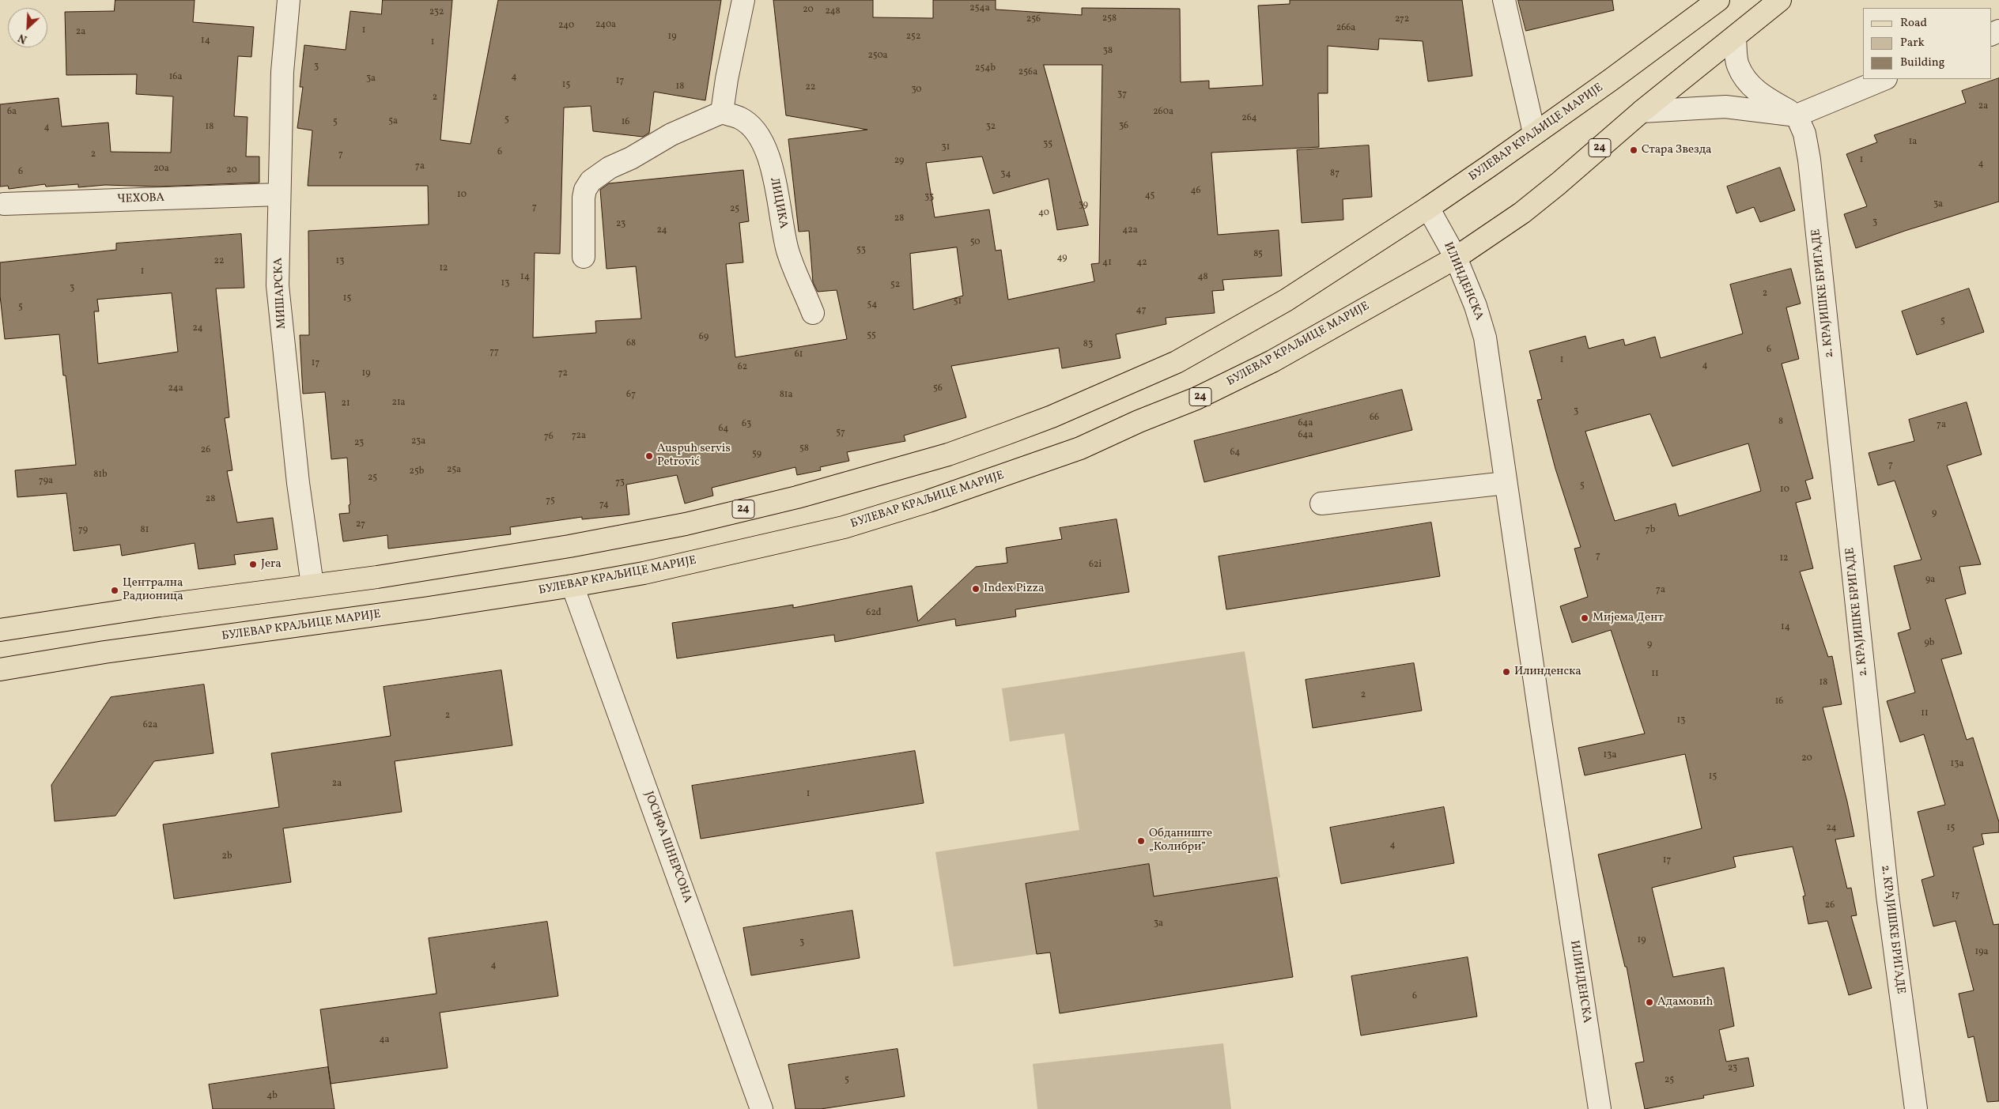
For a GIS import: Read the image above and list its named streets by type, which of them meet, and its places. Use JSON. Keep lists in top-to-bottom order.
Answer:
{
  "streets": {
    "main road": ["БУЛЕВАР КРАЉИЦЕ МАРИЈЕ", "24"],
    "street": [
      "ЧЕХОВА",
      "ЛИЦИКА",
      "ИЛИНДЕНСКА",
      "МИШАРСКА",
      "2. КРАЈИШКЕ БРИГАДЕ",
      "ЈОСИФА ШНЕРСОНА"
    ]
  },
  "crossings": [
    ["БУЛЕВАР КРАЉИЦЕ МАРИЈЕ", "24"],
    ["БУЛЕВАР КРАЉИЦЕ МАРИЈЕ", "ИЛИНДЕНСКА"],
    ["БУЛЕВАР КРАЉИЦЕ МАРИЈЕ", "МИШАРСКА"],
    ["БУЛЕВАР КРАЉИЦЕ МАРИЈЕ", "ЈОСИФА ШНЕРСОНА"],
    ["ЧЕХОВА", "МИШАРСКА"]
  ],
  "places": [
    "Стара Звезда",
    "Auspuh servis Petrović",
    "Jera",
    "Index Pizza",
    "Централна Радионица",
    "Мијема Дент",
    "Илинденска",
    "Обданиште „Колибри”",
    "Адамовић"
  ],
  "house_numbers": [
    "254a",
    "20",
    "248",
    "232",
    "258",
    "256",
    "272",
    "240a",
    "240",
    "266a",
    "1",
    "2a",
    "19",
    "252",
    "14",
    "1",
    "38",
    "250a",
    "3",
    "254b",
    "256a",
    "16a",
    "4",
    "3a",
    "17",
    "15",
    "18",
    "22",
    "30",
    "37",
    "2",
    "2a",
    "6a",
    "260a",
    "264",
    "5",
    "5a",
    "5",
    "16",
    "36",
    "18",
    "32",
    "4",
    "1a",
    "35",
    "31",
    "6",
    "2",
    "7",
    "1",
    "29",
    "4",
    "7a",
    "20a",
    "20",
    "6",
    "87",
    "34",
    "46",
    "10",
    "45",
    "33",
    "3a",
    "39",
    "7",
    "25",
    "40",
    "28",
    "3",
    "23",
    "24",
    "42a",
    "50",
    "53",
    "85",
    "49",
    "22",
    "13",
    "41",
    "42",
    "12",
    "1",
    "14",
    "48",
    "13",
    "52",
    "3",
    "2",
    "15",
    "51",
    "54",
    "5",
    "47",
    "5",
    "24",
    "55",
    "69",
    "68",
    "83",
    "6",
    "77",
    "61",
    "1",
    "17",
    "4",
    "62",
    "19",
    "72",
    "24a",
    "56",
    "67",
    "81a",
    "21a",
    "21",
    "3",
    "66",
    "8",
    "64a",
    "63",
    "7a",
    "64",
    "57",
    "64a",
    "72a",
    "76",
    "23a",
    "23",
    "58",
    "26",
    "64",
    "59",
    "7",
    "25a",
    "25b",
    "81b",
    "25",
    "79a",
    "73",
    "5",
    "10",
    "28",
    "75",
    "74",
    "9",
    "27",
    "79",
    "81",
    "7b",
    "7",
    "12",
    "62i",
    "9a",
    "7a",
    "62đ",
    "14",
    "9b",
    "9",
    "11",
    "18",
    "2",
    "16",
    "11",
    "2",
    "13",
    "62a",
    "13a",
    "20",
    "13a",
    "15",
    "2a",
    "1",
    "24",
    "15",
    "4",
    "2b",
    "17",
    "17",
    "26",
    "3a",
    "19",
    "3",
    "19a",
    "4",
    "6",
    "4a",
    "23",
    "5",
    "25",
    "4b"
  ],
  "legend": ["Road", "Park", "Building"],
  "north": "bottom left"
}
